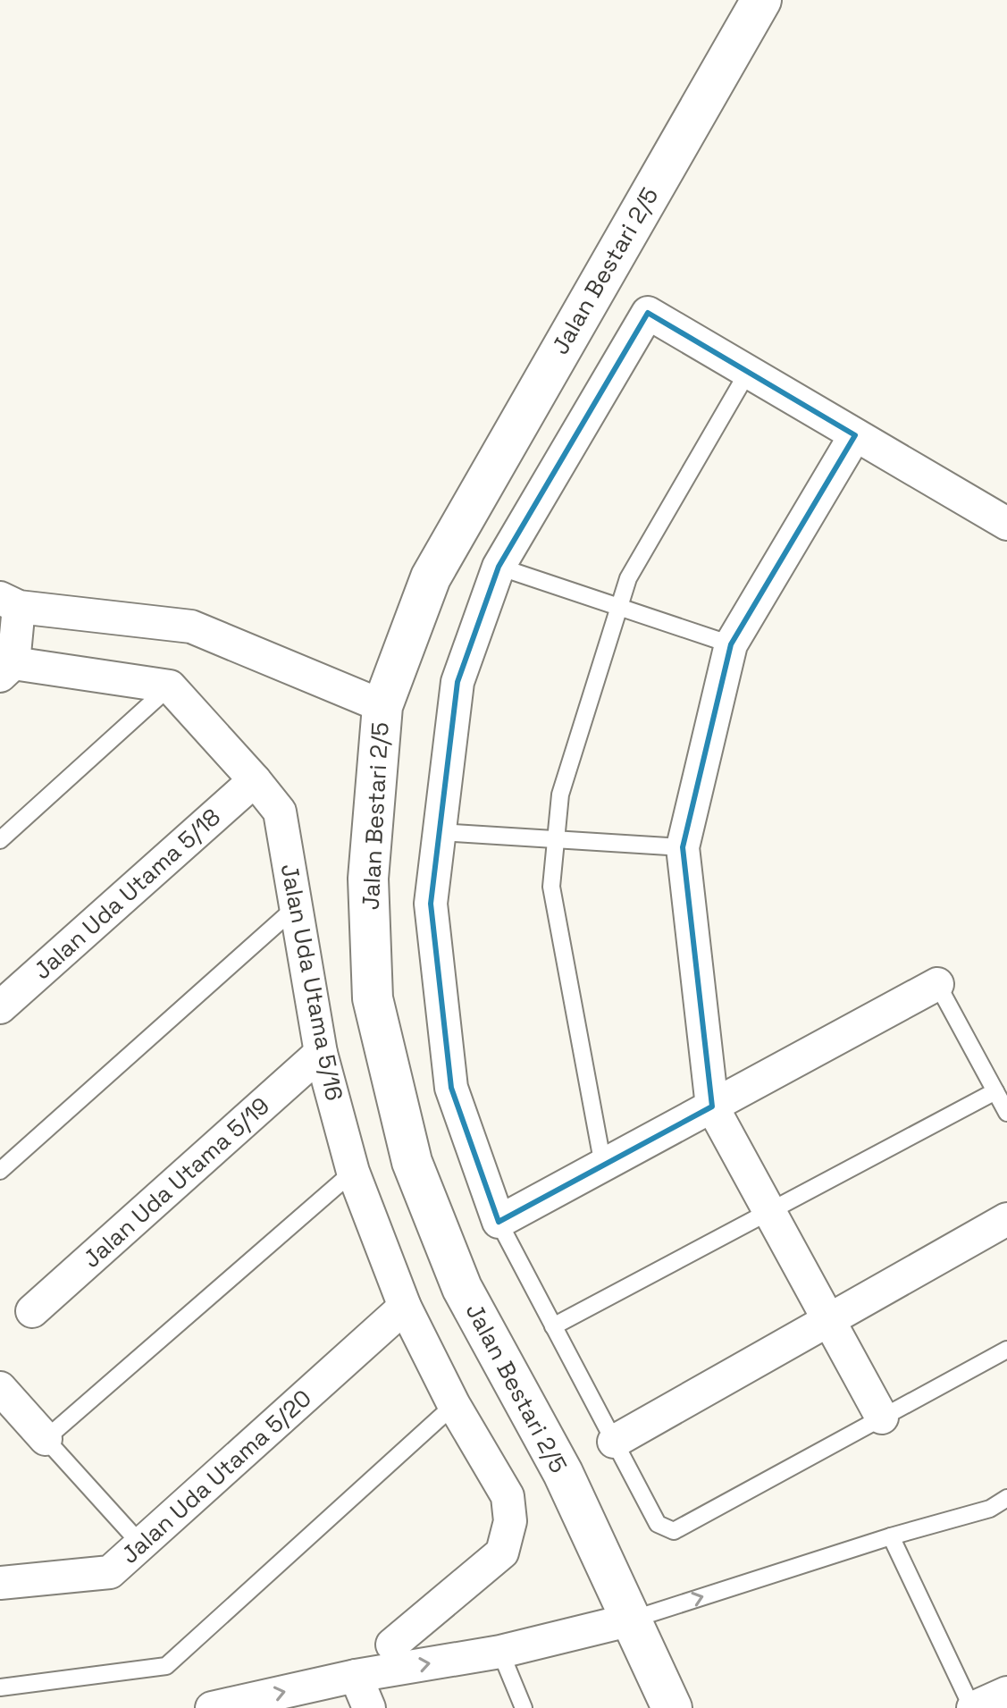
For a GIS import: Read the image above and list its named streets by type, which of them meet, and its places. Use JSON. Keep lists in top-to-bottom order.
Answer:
{
  "streets": {
    "street": [
      "Jalan Bestari 2/5",
      "Jalan Uda Utama 5/18",
      "Jalan Uda Utama 5/16",
      "Jalan Uda Utama 5/19",
      "Jalan Uda Utama 5/20"
    ]
  },
  "crossings": [
    ["Jalan Uda Utama 5/18", "Jalan Uda Utama 5/16"],
    ["Jalan Uda Utama 5/16", "Jalan Uda Utama 5/19"],
    ["Jalan Uda Utama 5/16", "Jalan Uda Utama 5/20"]
  ]
}
